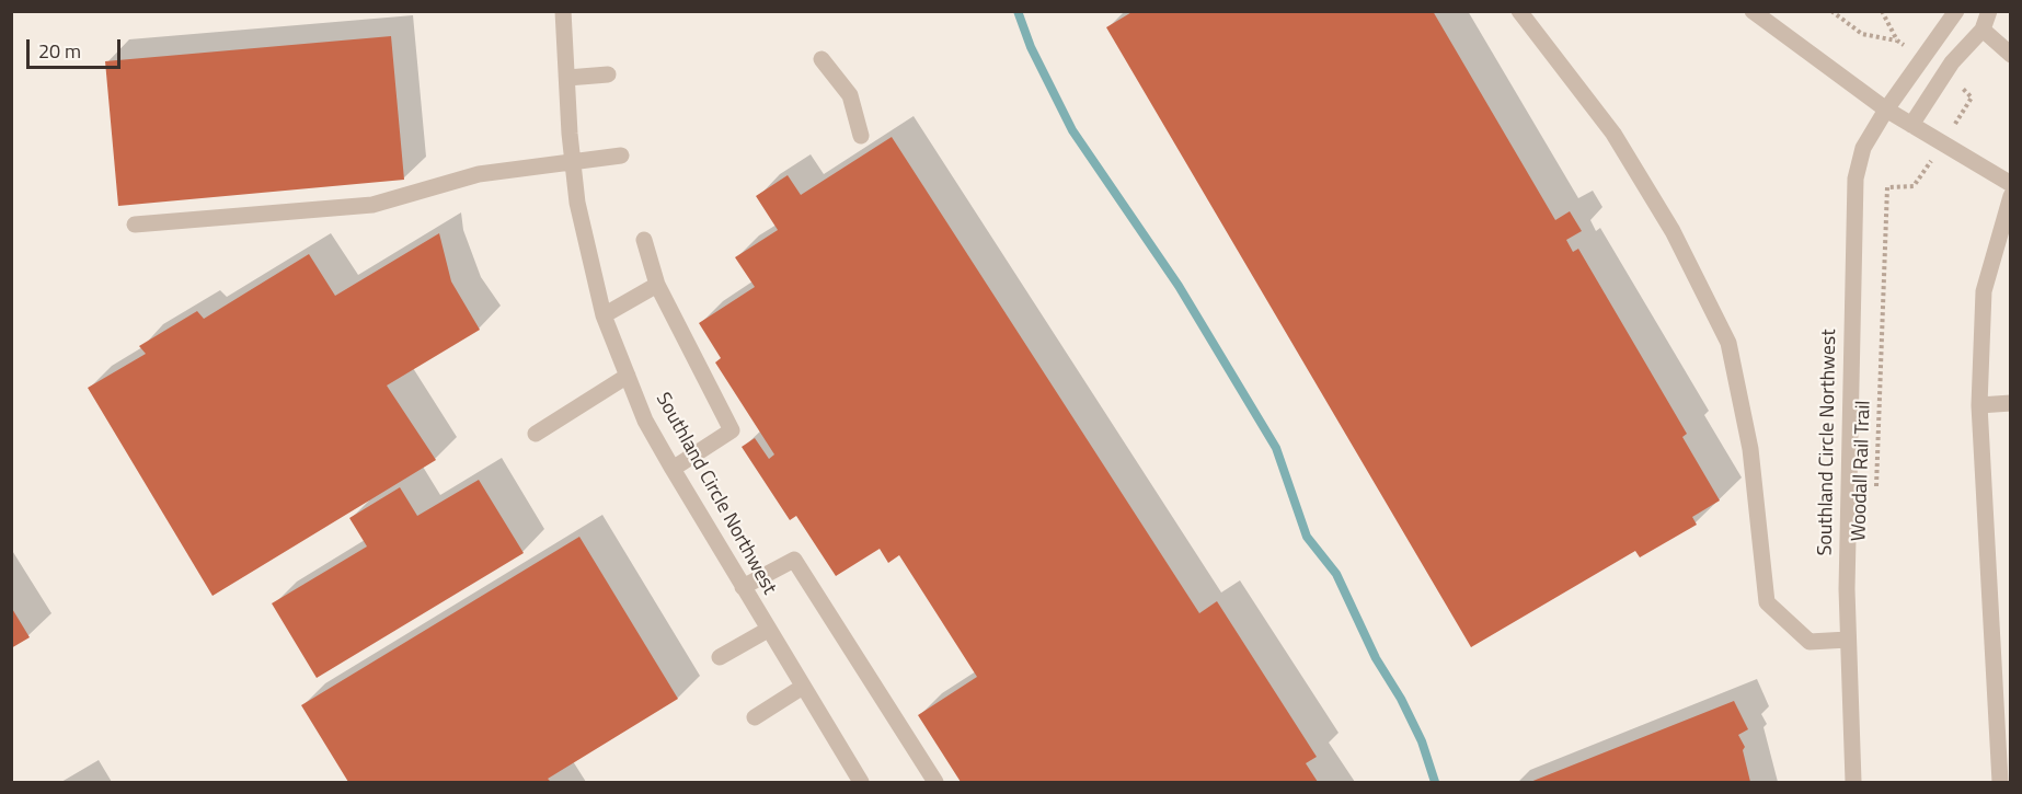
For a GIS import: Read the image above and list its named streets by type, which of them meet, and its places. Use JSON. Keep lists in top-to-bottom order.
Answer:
{
  "streets": {
    "street": ["Southland Circle Northwest"],
    "path": ["Woodall Rail Trail"]
  },
  "scale_bar": "20 m"
}
